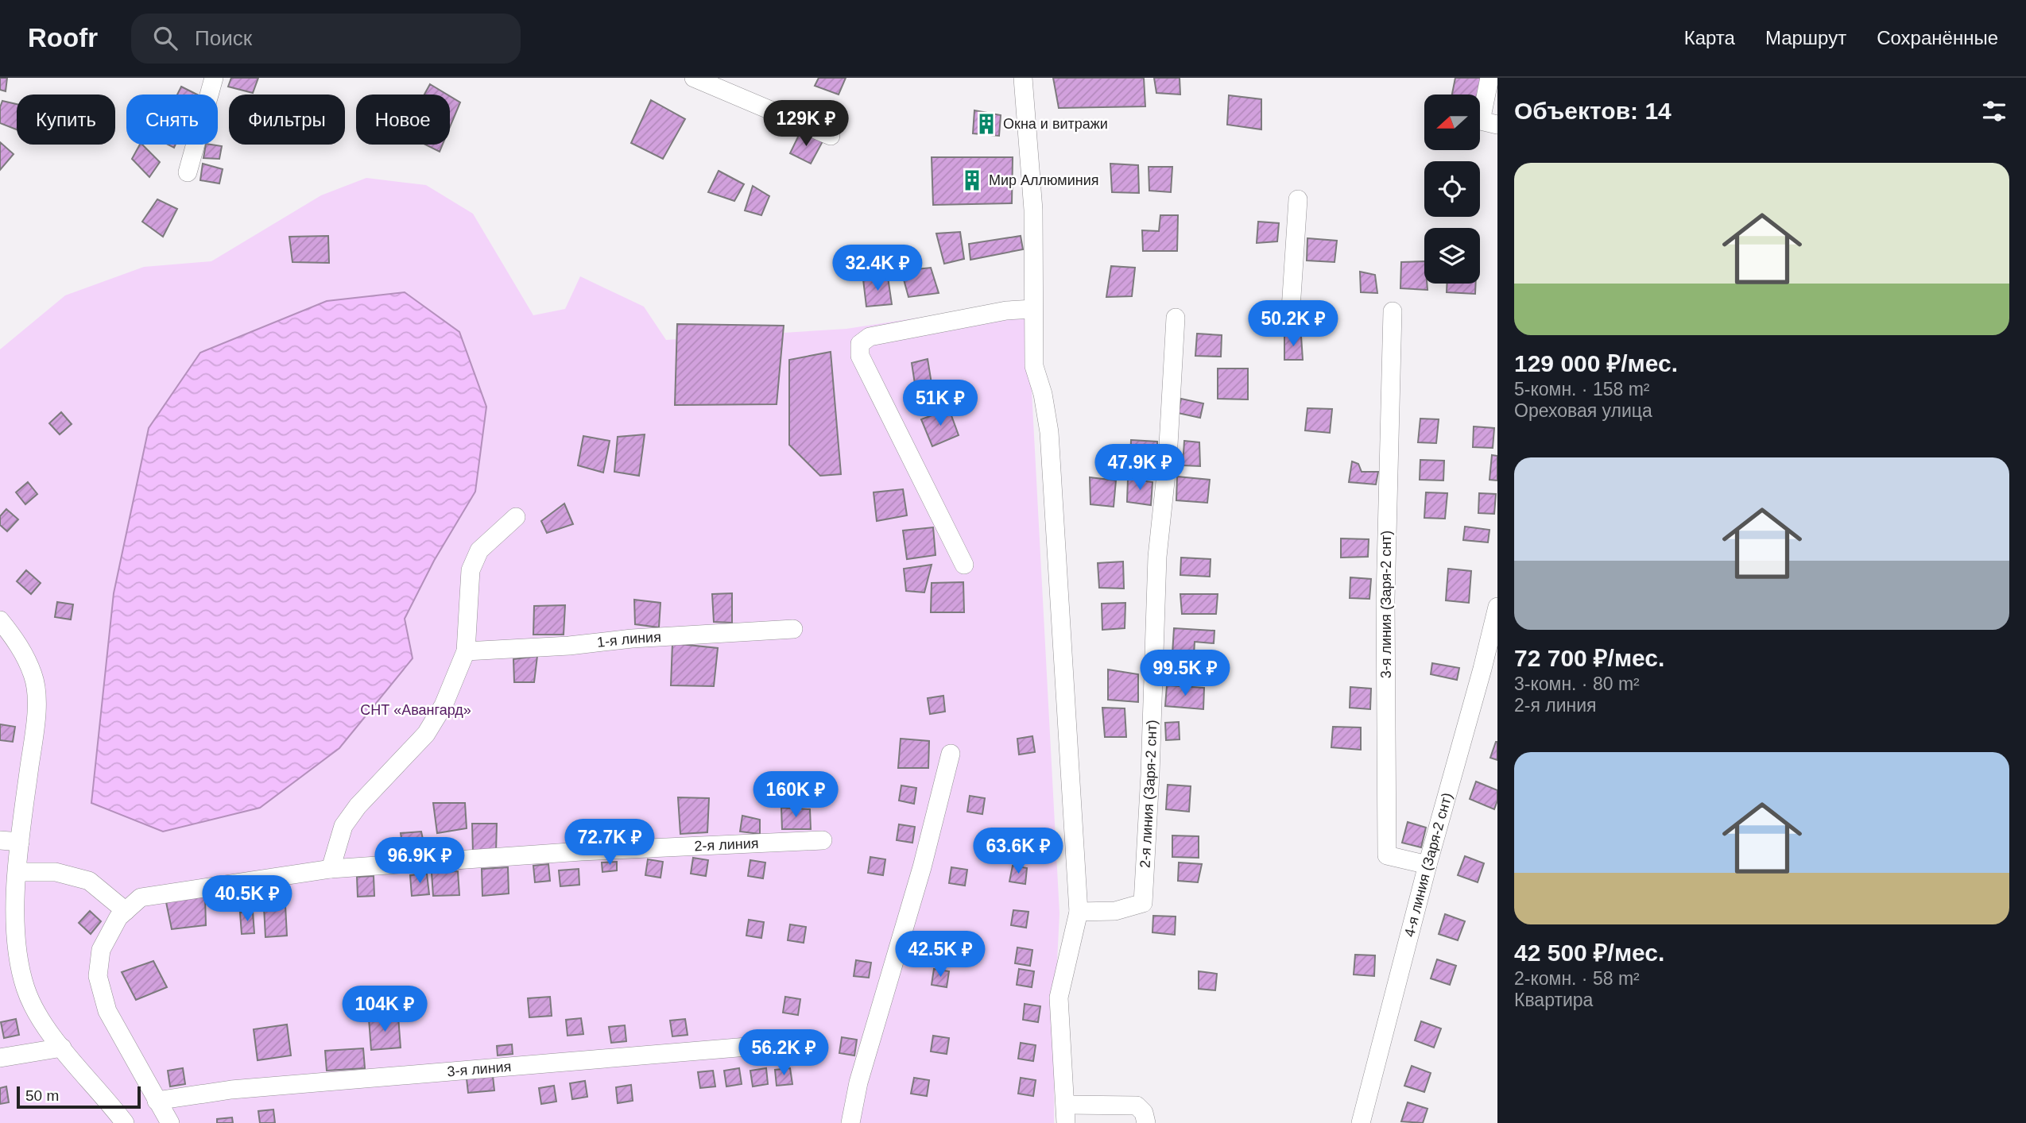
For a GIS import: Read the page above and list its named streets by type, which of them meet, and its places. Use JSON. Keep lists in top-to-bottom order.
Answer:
{
  "streets": {
    "street": [
      "3-я линия (Заря-2 снт)",
      "1-я линия",
      "2-я линия (Заря-2 снт)",
      "2-я линия",
      "4-я линия (Заря-2 снт)",
      "3-я линия"
    ]
  },
  "crossings": [
    ["3-я линия (Заря-2 снт)", "4-я линия (Заря-2 снт)"]
  ],
  "parks": ["СНТ «Авангард»"],
  "places": {
    "building": ["Окна и витражи", "Мир Аллюминия"]
  },
  "scale_bar": "50 m",
  "north": "left",
  "page": {
    "header": "Roofr",
    "search": "Поиск",
    "nav": ["Карта", "Маршрут", "Сохранённые"],
    "heading": "Объектов: 14",
    "chip": [
      "Купить",
      "Снять",
      "Фильтры",
      "Новое"
    ],
    "price": [
      "129K ₽",
      "32.4K ₽",
      "50.2K ₽",
      "51K ₽",
      "47.9K ₽",
      "99.5K ₽",
      "160K ₽",
      "72.7K ₽",
      "63.6K ₽",
      "96.9K ₽",
      "40.5K ₽",
      "42.5K ₽",
      "104K ₽",
      "56.2K ₽"
    ],
    "list": [
      {
        "name": "129 000 ₽/мес.",
        "note": "5-комн. · 158 m² · Ореховая улица"
      },
      {
        "name": "72 700 ₽/мес.",
        "note": "3-комн. · 80 m² · 2-я линия"
      },
      {
        "name": "42 500 ₽/мес.",
        "note": "2-комн. · 58 m² · Квартира"
      }
    ],
    "scale": "50 m"
  }
}
